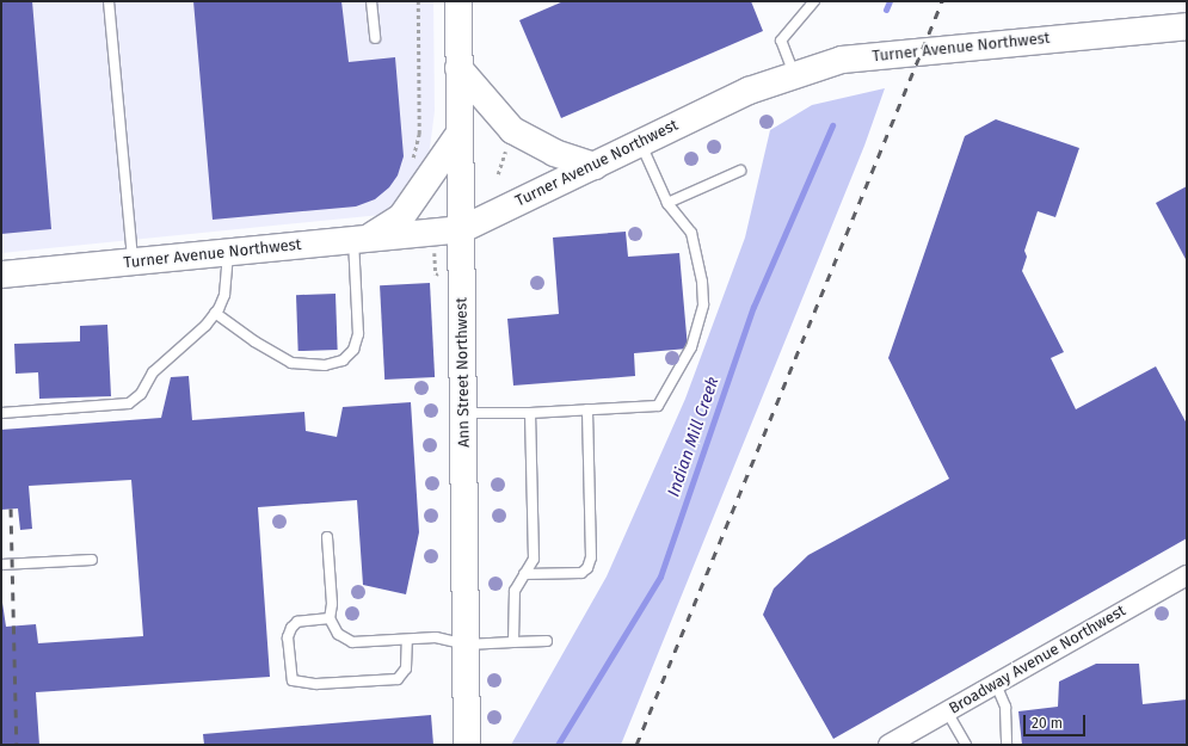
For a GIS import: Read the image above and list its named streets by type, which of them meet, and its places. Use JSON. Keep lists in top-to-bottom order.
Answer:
{
  "streets": {
    "street": ["Turner Avenue Northwest", "Ann Street Northwest", "Broadway Avenue Northwest"]
  },
  "crossings": [
    ["Turner Avenue Northwest", "Ann Street Northwest"]
  ],
  "water": ["Indian Mill Creek"],
  "scale_bar": "20 m"
}
